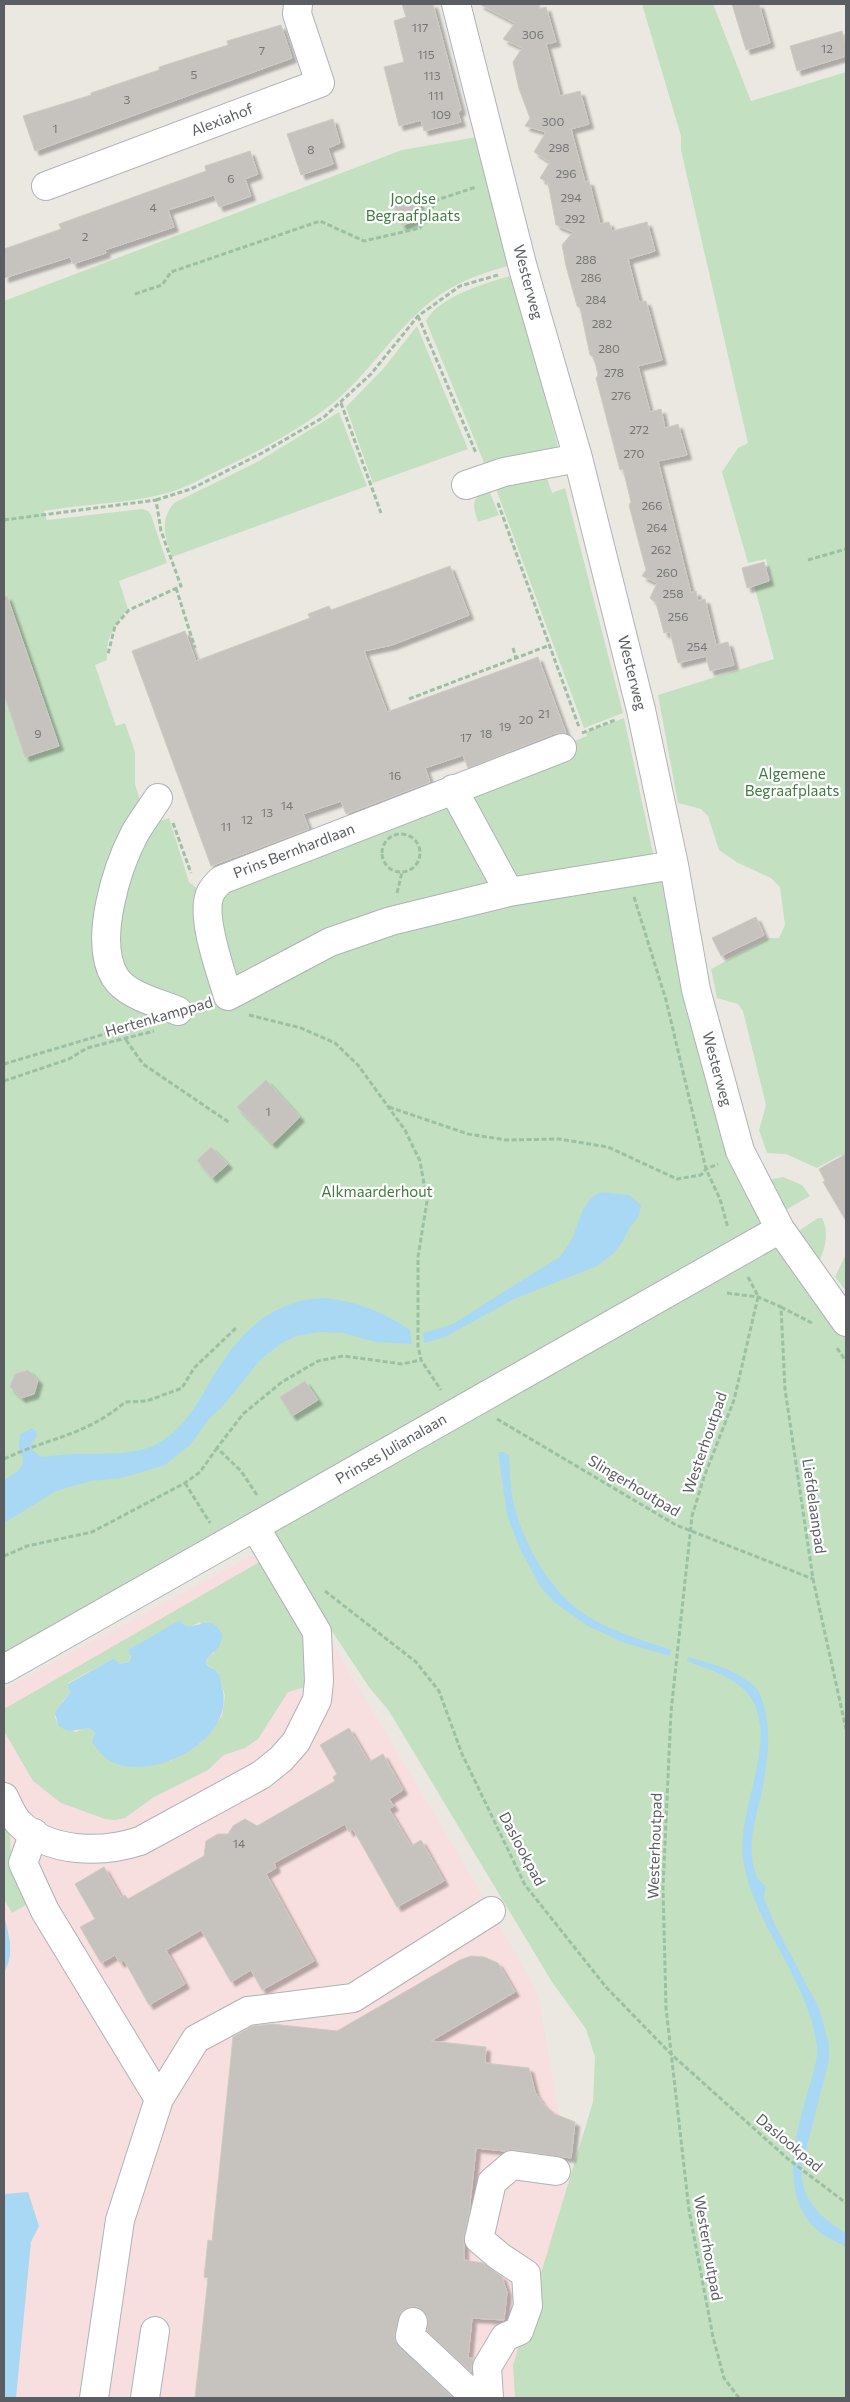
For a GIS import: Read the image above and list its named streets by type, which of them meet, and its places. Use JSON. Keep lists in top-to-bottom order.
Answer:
{
  "streets": {
    "street": [
      "Alexiahof",
      "Westerweg",
      "Prins Bernhardlaan",
      "Prinses Julianalaan"
    ],
    "path": [
      "Hertenkamppad",
      "Westerhoutpad",
      "Slingerhoutpad",
      "Liefdelaanpad",
      "Daslookpad"
    ]
  },
  "crossings": [
    ["Westerweg", "Prinses Julianalaan"],
    ["Westerhoutpad", "Slingerhoutpad"],
    ["Westerhoutpad", "Liefdelaanpad"],
    ["Westerhoutpad", "Daslookpad"],
    ["Slingerhoutpad", "Liefdelaanpad"]
  ],
  "parks": ["Joodse Begraafplaats", "Algemene Begraafplaats", "Alkmaarderhout"],
  "house_numbers": [
    "117",
    "306",
    "12",
    "7",
    "115",
    "5",
    "113",
    "111",
    "3",
    "109",
    "300",
    "1",
    "298",
    "8",
    "296",
    "6",
    "294",
    "4",
    "292",
    "2",
    "288",
    "286",
    "284",
    "282",
    "280",
    "278",
    "276",
    "272",
    "270",
    "266",
    "264",
    "262",
    "260",
    "258",
    "256",
    "254",
    "21",
    "20",
    "19",
    "9",
    "18",
    "17",
    "16",
    "14",
    "13",
    "12",
    "11",
    "1",
    "14"
  ]
}
